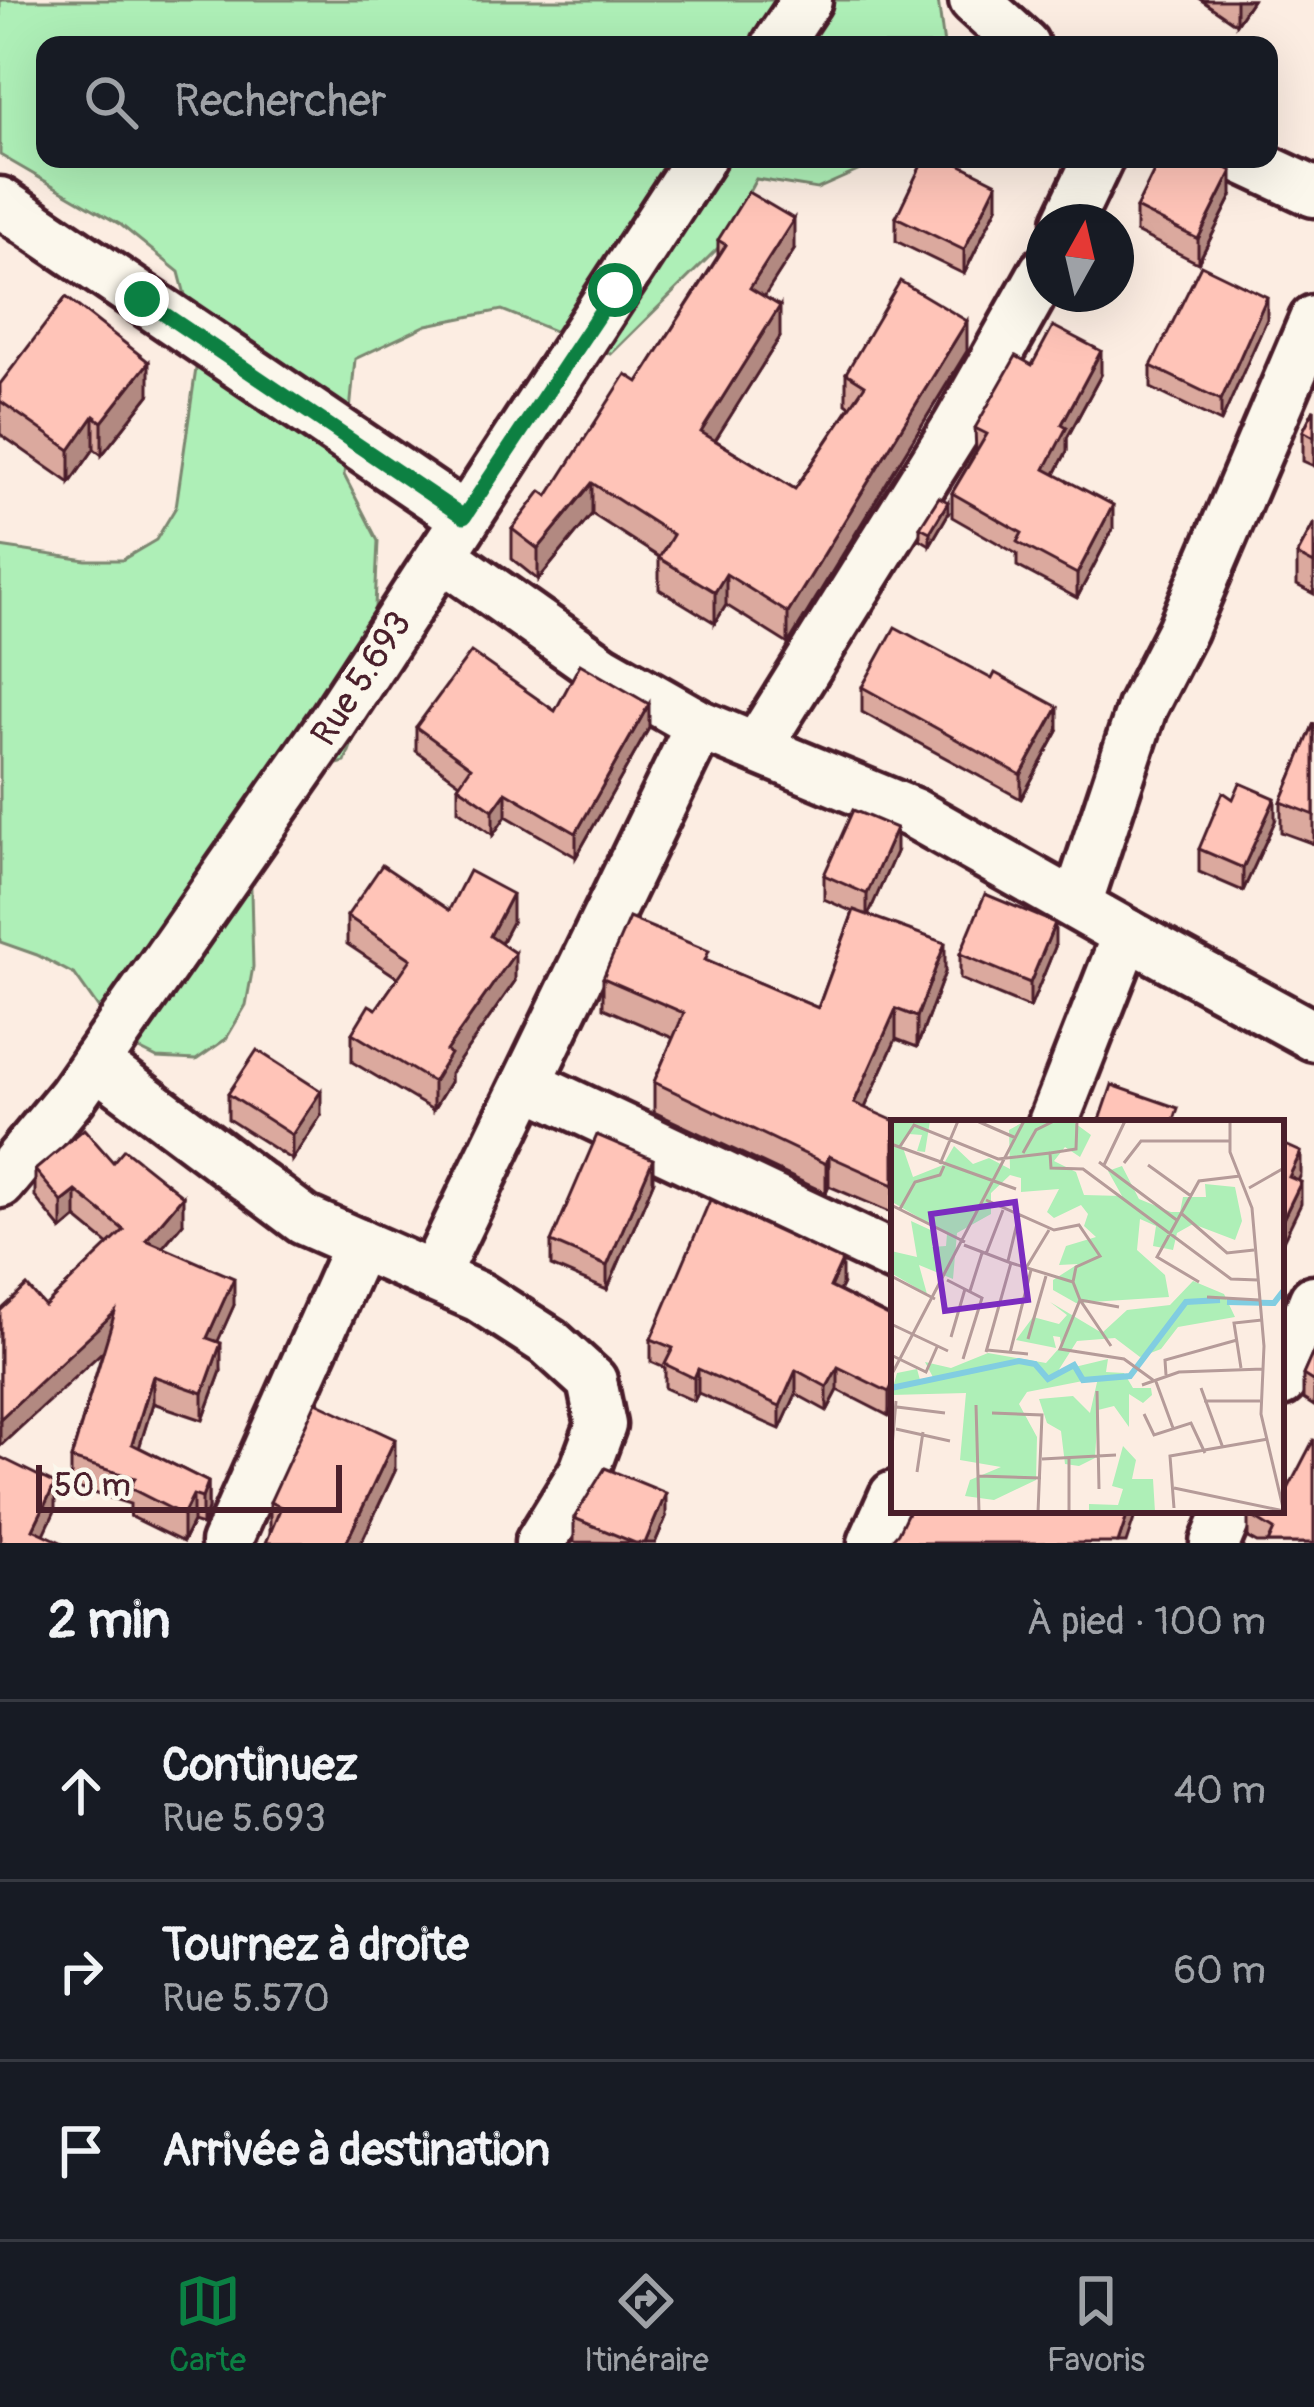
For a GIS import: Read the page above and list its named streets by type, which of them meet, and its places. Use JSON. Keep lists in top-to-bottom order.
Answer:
{
  "streets": {
    "street": ["Rue 5.693"]
  },
  "scale_bar": "50 m",
  "north": "top",
  "page": {
    "search": "Rechercher",
    "scale": "50 m",
    "heading": ["2 min", "À pied · 100 m"],
    "list": [
      ["Continuez", "Rue 5.693", "40 m"],
      ["Tournez à droite", "Rue 5.570", "60 m"],
      "Arrivée à destination"
    ],
    "nav": ["Carte", "Itinéraire", "Favoris"]
  }
}
